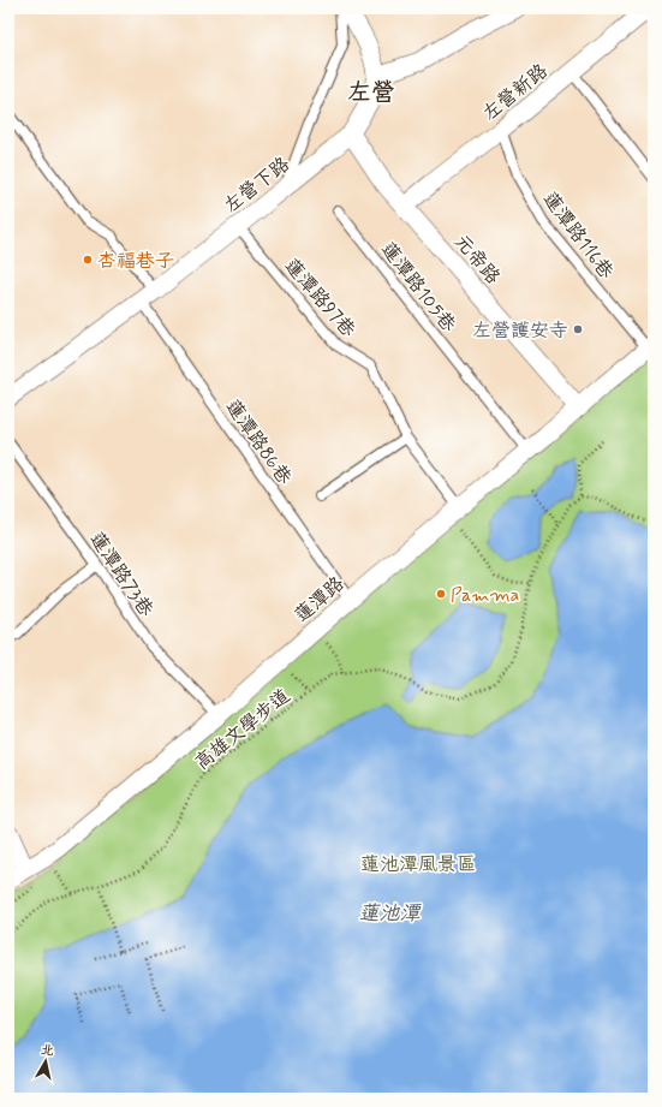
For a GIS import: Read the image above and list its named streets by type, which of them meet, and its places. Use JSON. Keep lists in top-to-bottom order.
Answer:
{
  "streets": {
    "street": [
      "左營新路",
      "左營下路",
      "元帝路",
      "蓮潭路"
    ],
    "lane": [
      "蓮潭路116巷",
      "蓮潭路105巷",
      "蓮潭路97巷",
      "蓮潭路86巷",
      "蓮潭路73巷"
    ],
    "path": ["高雄文學步道"]
  },
  "crossings": [
    ["左營新路", "蓮潭路116巷"],
    ["左營新路", "元帝路"],
    ["左營下路", "元帝路"],
    ["左營下路", "蓮潭路97巷"],
    ["左營下路", "蓮潭路86巷"],
    ["蓮潭路116巷", "蓮潭路"],
    ["元帝路", "蓮潭路"],
    ["蓮潭路105巷", "蓮潭路"],
    ["蓮潭路97巷", "蓮潭路"],
    ["蓮潭路86巷", "蓮潭路"],
    ["蓮潭路73巷", "蓮潭路"]
  ],
  "districts": ["左營"],
  "water": ["蓮池潭"],
  "parks": ["蓮池潭風景區"],
  "places": ["杏福巷子", "左營護安寺", "Pamma"],
  "north": "top"
}
